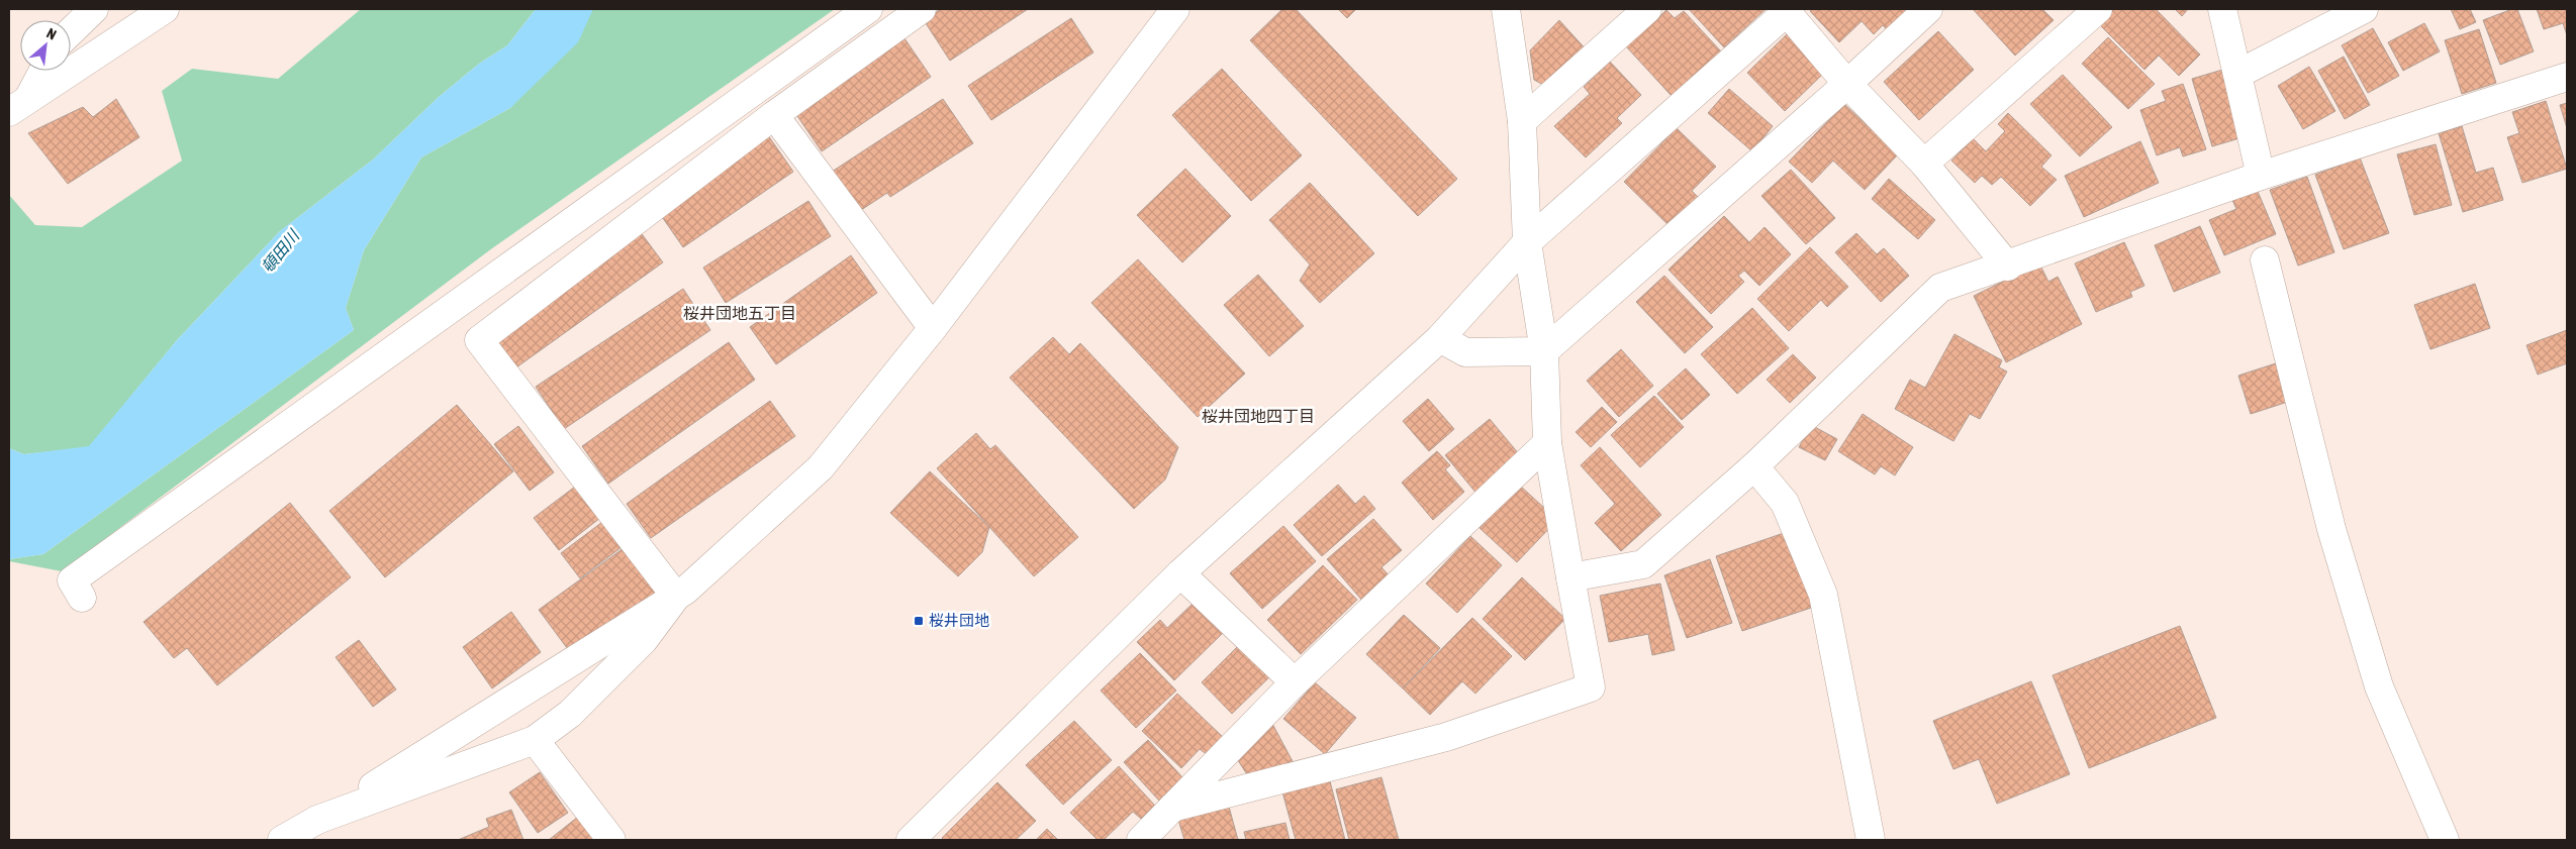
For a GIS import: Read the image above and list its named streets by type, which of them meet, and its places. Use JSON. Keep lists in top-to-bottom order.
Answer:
{
  "districts": ["桜井団地五丁目", "桜井団地四丁目"],
  "water": ["頓田川"],
  "places": {
    "transit": ["桜井団地"]
  },
  "north": "top right"
}
